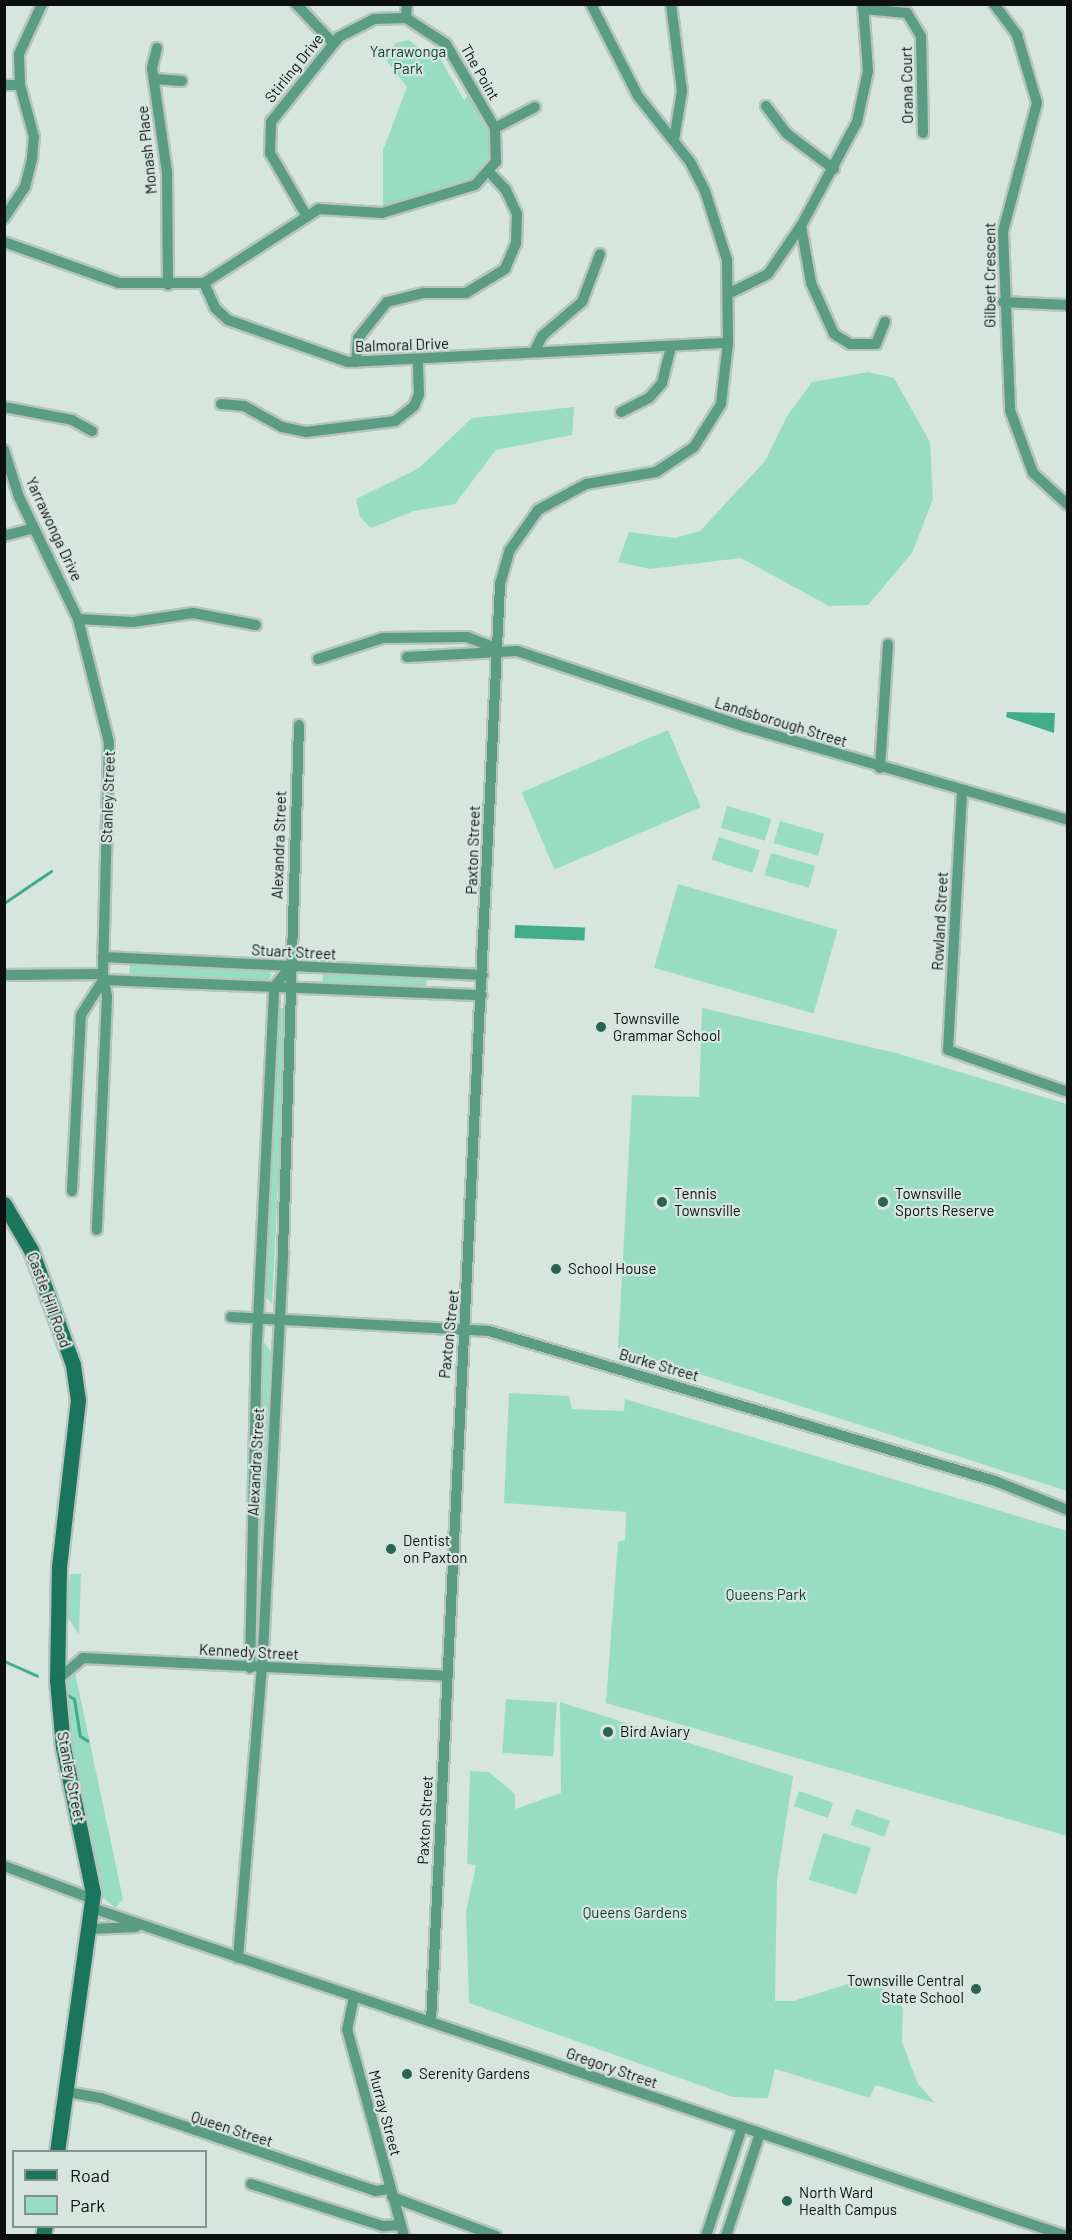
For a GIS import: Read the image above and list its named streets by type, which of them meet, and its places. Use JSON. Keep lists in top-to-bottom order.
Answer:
{
  "streets": {
    "main road": ["Stanley Street", "Castle Hill Road"],
    "street": [
      "Stirling Drive",
      "The Point",
      "Orana Court",
      "Monash Place",
      "Gilbert Crescent",
      "Balmoral Drive",
      "Yarrawonga Drive",
      "Landsborough Street",
      "Alexandra Street",
      "Paxton Street",
      "Rowland Street",
      "Stuart Street",
      "Burke Street",
      "Kennedy Street",
      "Gregory Street",
      "Murray Street",
      "Queen Street"
    ]
  },
  "crossings": [
    ["Stirling Drive", "The Point"],
    ["Yarrawonga Drive", "Stanley Street"],
    ["Landsborough Street", "Paxton Street"],
    ["Landsborough Street", "Rowland Street"],
    ["Stanley Street", "Stuart Street"],
    ["Stanley Street", "Castle Hill Road"],
    ["Stanley Street", "Kennedy Street"],
    ["Stanley Street", "Gregory Street"],
    ["Stanley Street", "Queen Street"],
    ["Alexandra Street", "Stuart Street"],
    ["Alexandra Street", "Burke Street"],
    ["Alexandra Street", "Kennedy Street"],
    ["Alexandra Street", "Gregory Street"],
    ["Paxton Street", "Stuart Street"],
    ["Paxton Street", "Burke Street"],
    ["Paxton Street", "Kennedy Street"],
    ["Paxton Street", "Gregory Street"],
    ["Gregory Street", "Murray Street"],
    ["Murray Street", "Queen Street"]
  ],
  "parks": ["Yarrawonga Park", "Queens Park", "Queens Gardens"],
  "places": [
    "Townsville Grammar School",
    "Tennis Townsville",
    "Townsville Sports Reserve",
    "School House",
    "Dentist on Paxton",
    "Bird Aviary",
    "Townsville Central State School",
    "Serenity Gardens",
    "North Ward Health Campus"
  ],
  "legend": ["Road", "Park"]
}
